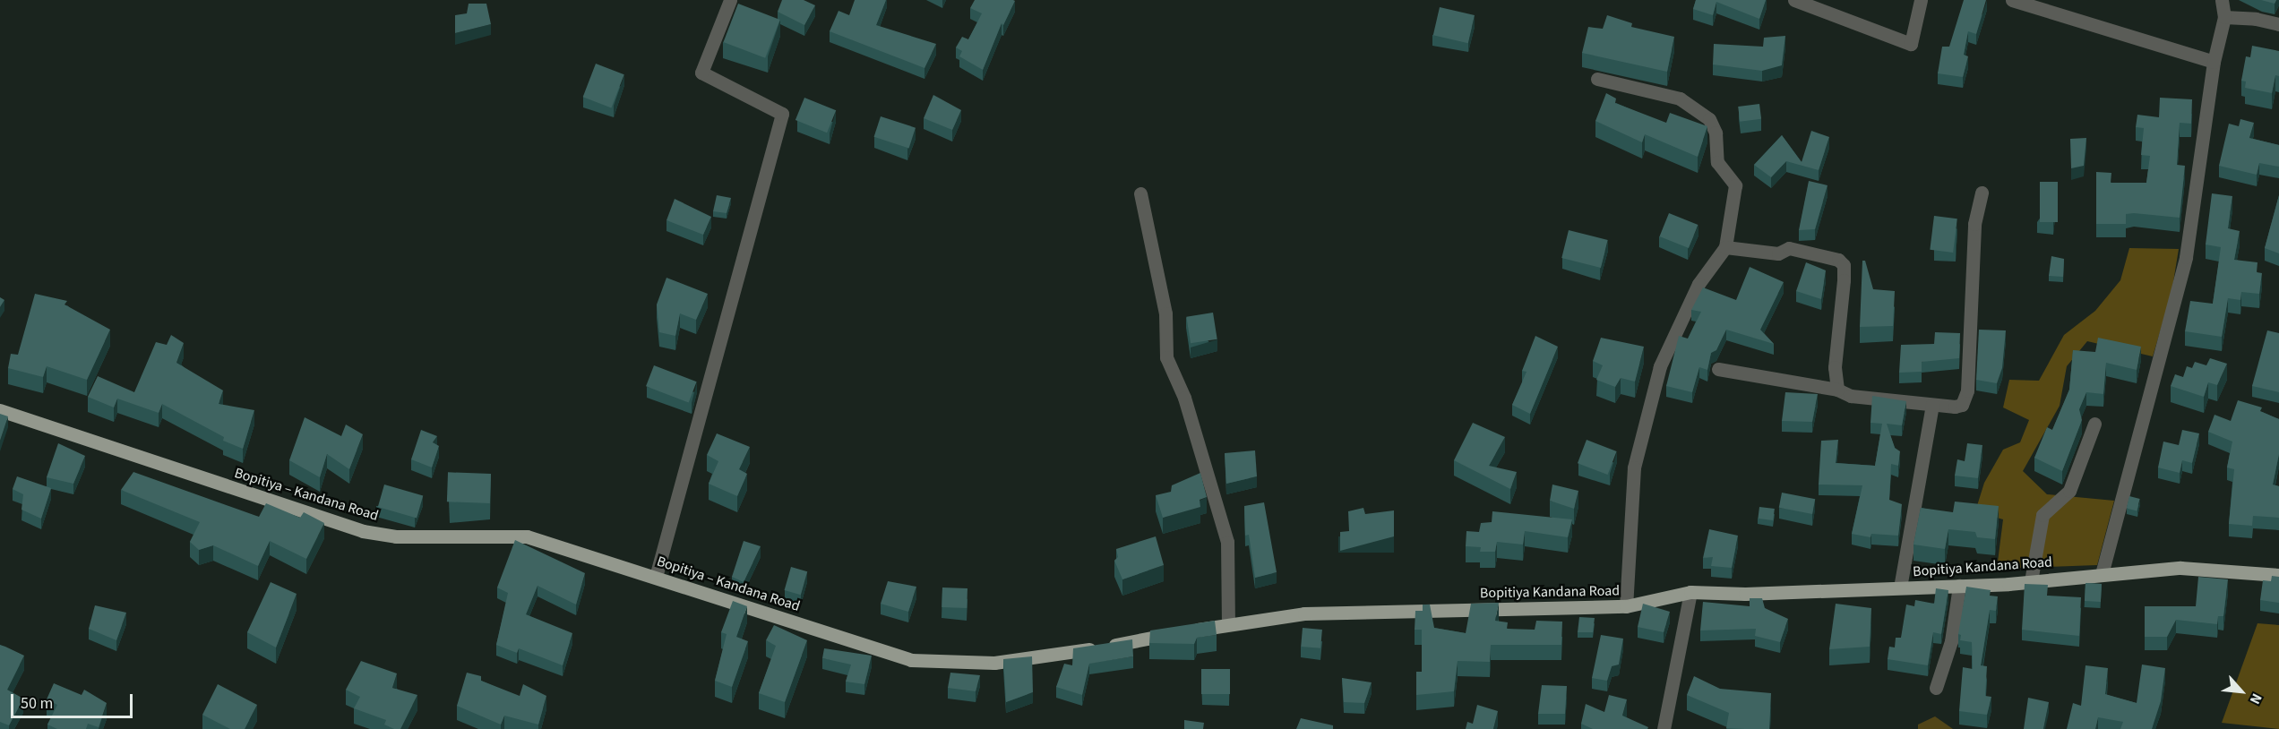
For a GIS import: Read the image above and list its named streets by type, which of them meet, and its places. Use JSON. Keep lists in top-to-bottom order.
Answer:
{
  "streets": {
    "main road": ["Bopitiya – Kandana Road", "Bopitiya Kandana Road"]
  },
  "crossings": [
    ["Bopitiya – Kandana Road", "Bopitiya Kandana Road"]
  ],
  "scale_bar": "50 m",
  "north": "bottom right"
}
